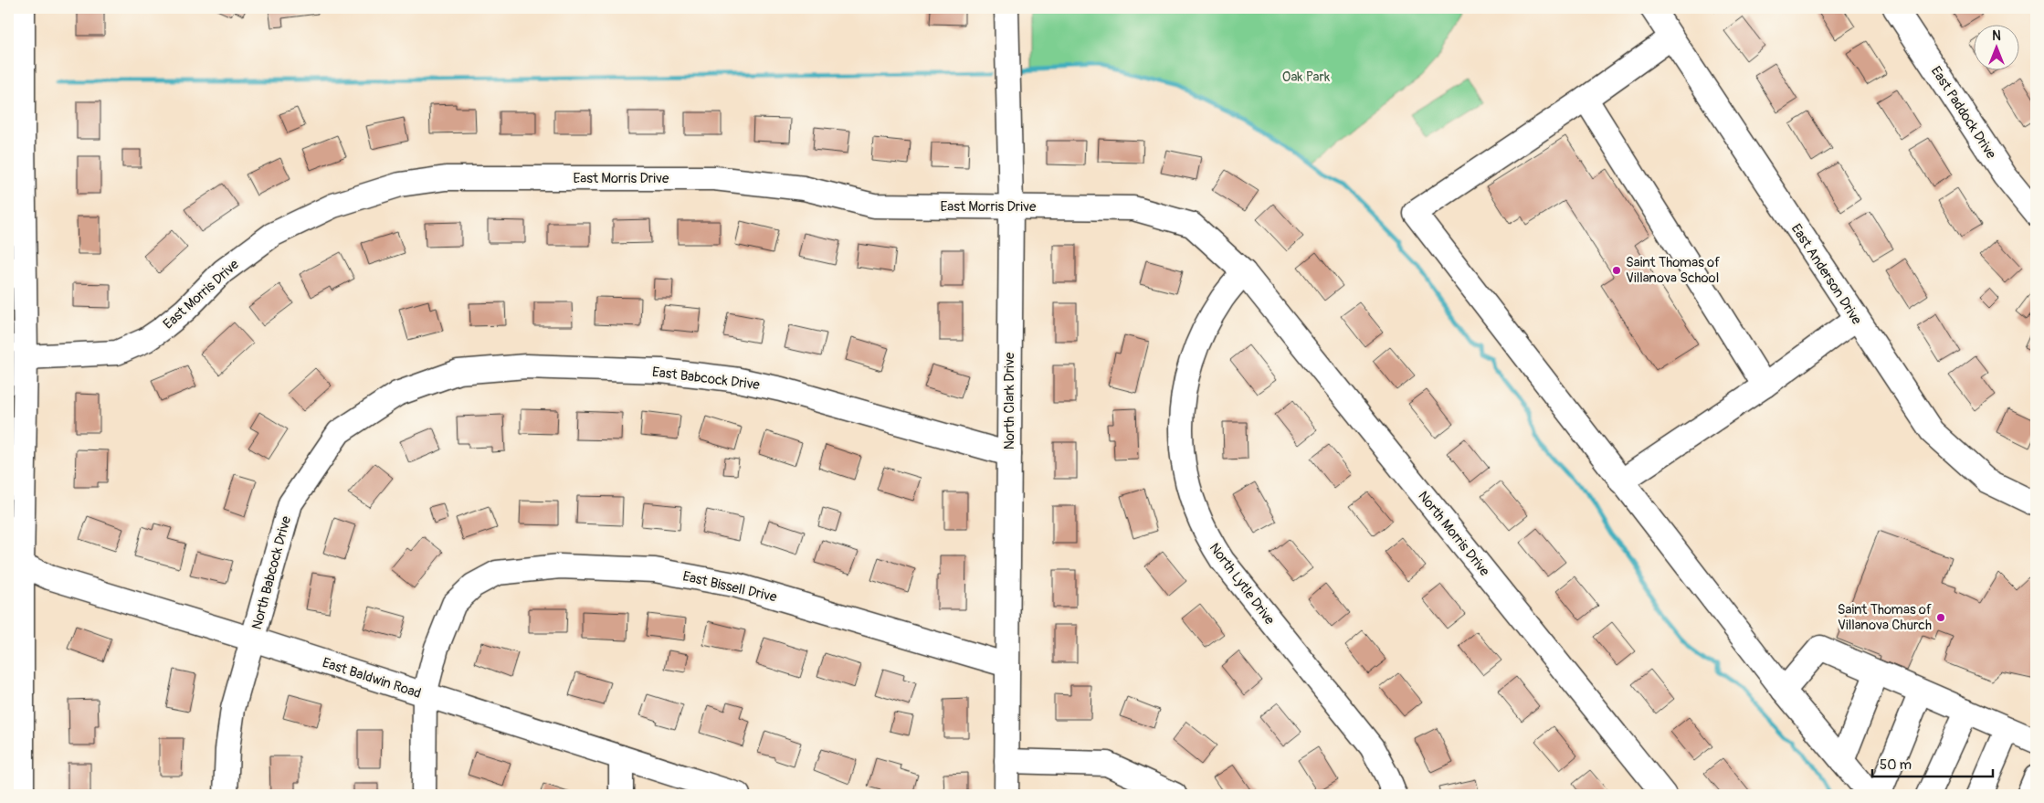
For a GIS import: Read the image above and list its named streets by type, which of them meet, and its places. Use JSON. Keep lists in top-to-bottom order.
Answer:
{
  "streets": {
    "street": [
      "East Paddock Drive",
      "East Morris Drive",
      "East Anderson Drive",
      "East Babcock Drive",
      "North Clark Drive",
      "North Morris Drive",
      "North Babcock Drive",
      "North Lytle Drive",
      "East Bissell Drive",
      "East Baldwin Road"
    ]
  },
  "crossings": [
    ["East Morris Drive", "North Clark Drive"],
    ["East Morris Drive", "North Morris Drive"],
    ["East Morris Drive", "North Lytle Drive"],
    ["East Babcock Drive", "North Clark Drive"],
    ["East Babcock Drive", "North Babcock Drive"],
    ["North Clark Drive", "East Bissell Drive"],
    ["North Morris Drive", "North Lytle Drive"],
    ["North Babcock Drive", "East Baldwin Road"],
    ["East Bissell Drive", "East Baldwin Road"]
  ],
  "parks": ["Oak Park"],
  "places": ["Saint Thomas of Villanova School", "Saint Thomas of Villanova Church"],
  "scale_bar": "50 m",
  "north": "top"
}
